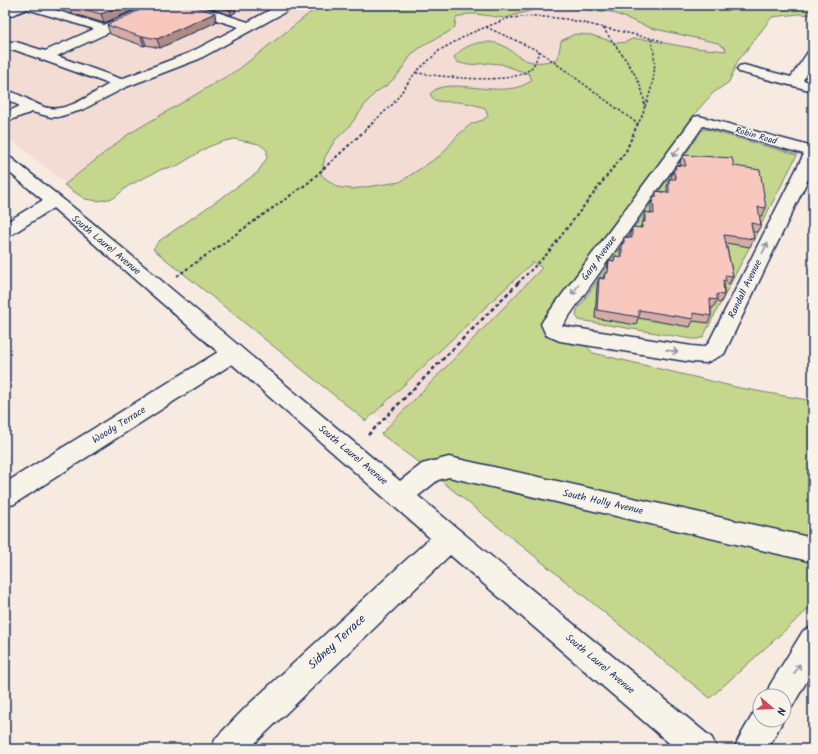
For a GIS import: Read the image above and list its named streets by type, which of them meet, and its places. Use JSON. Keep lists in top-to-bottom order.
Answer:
{
  "streets": {
    "street": [
      "Robin Road",
      "South Laurel Avenue",
      "Gary Avenue",
      "Randall Avenue",
      "Woody Terrace",
      "South Holly Avenue",
      "Sidney Terrace"
    ]
  },
  "crossings": [
    ["Robin Road", "Gary Avenue"],
    ["Robin Road", "Randall Avenue"],
    ["South Laurel Avenue", "Woody Terrace"],
    ["South Laurel Avenue", "South Holly Avenue"],
    ["South Laurel Avenue", "Sidney Terrace"],
    ["Gary Avenue", "Randall Avenue"]
  ],
  "one_way": ["Randall Avenue"],
  "north": "right"
}
